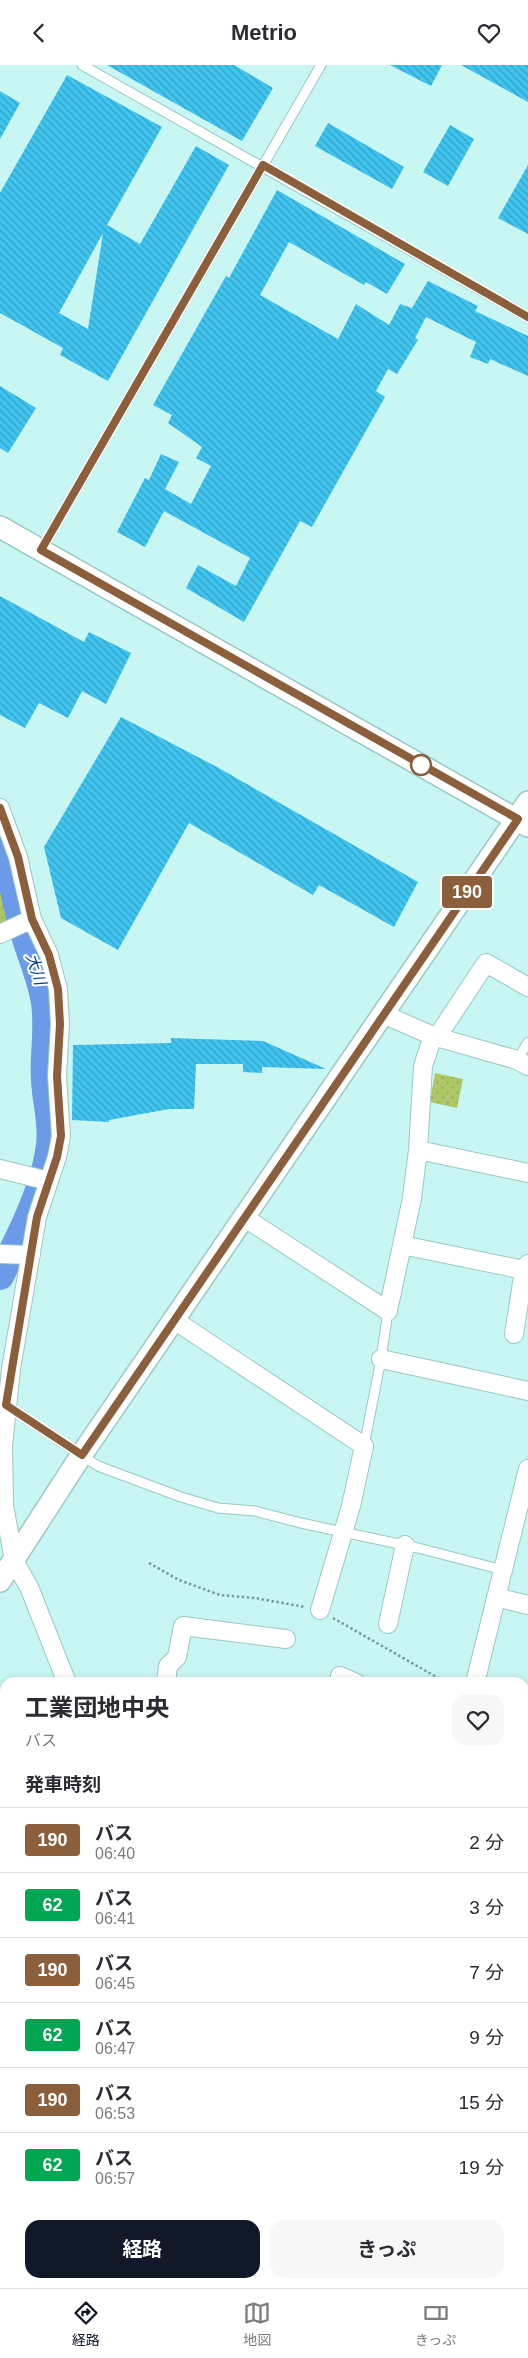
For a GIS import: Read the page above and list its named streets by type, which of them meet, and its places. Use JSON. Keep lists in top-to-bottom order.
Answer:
{
  "water": ["大川"],
  "lines": ["bus line 190"],
  "page": {
    "header": "Metrio",
    "on_map": "190",
    "heading": [
      ["工業団地中央", "バス"],
      "発車時刻"
    ],
    "list": [
      {
        "mark": "190",
        "name": "バス",
        "note": "06:40",
        "value": "2 分"
      },
      {
        "mark": "62",
        "name": "バス",
        "note": "06:41",
        "value": "3 分"
      },
      {
        "mark": "190",
        "name": "バス",
        "note": "06:45",
        "value": "7 分"
      },
      {
        "mark": "62",
        "name": "バス",
        "note": "06:47",
        "value": "9 分"
      },
      {
        "mark": "190",
        "name": "バス",
        "note": "06:53",
        "value": "15 分"
      },
      {
        "mark": "62",
        "name": "バス",
        "note": "06:57",
        "value": "19 分"
      }
    ],
    "buttons": ["経路", "きっぷ"],
    "tabs": ["経路", "地図", "きっぷ"]
  }
}
